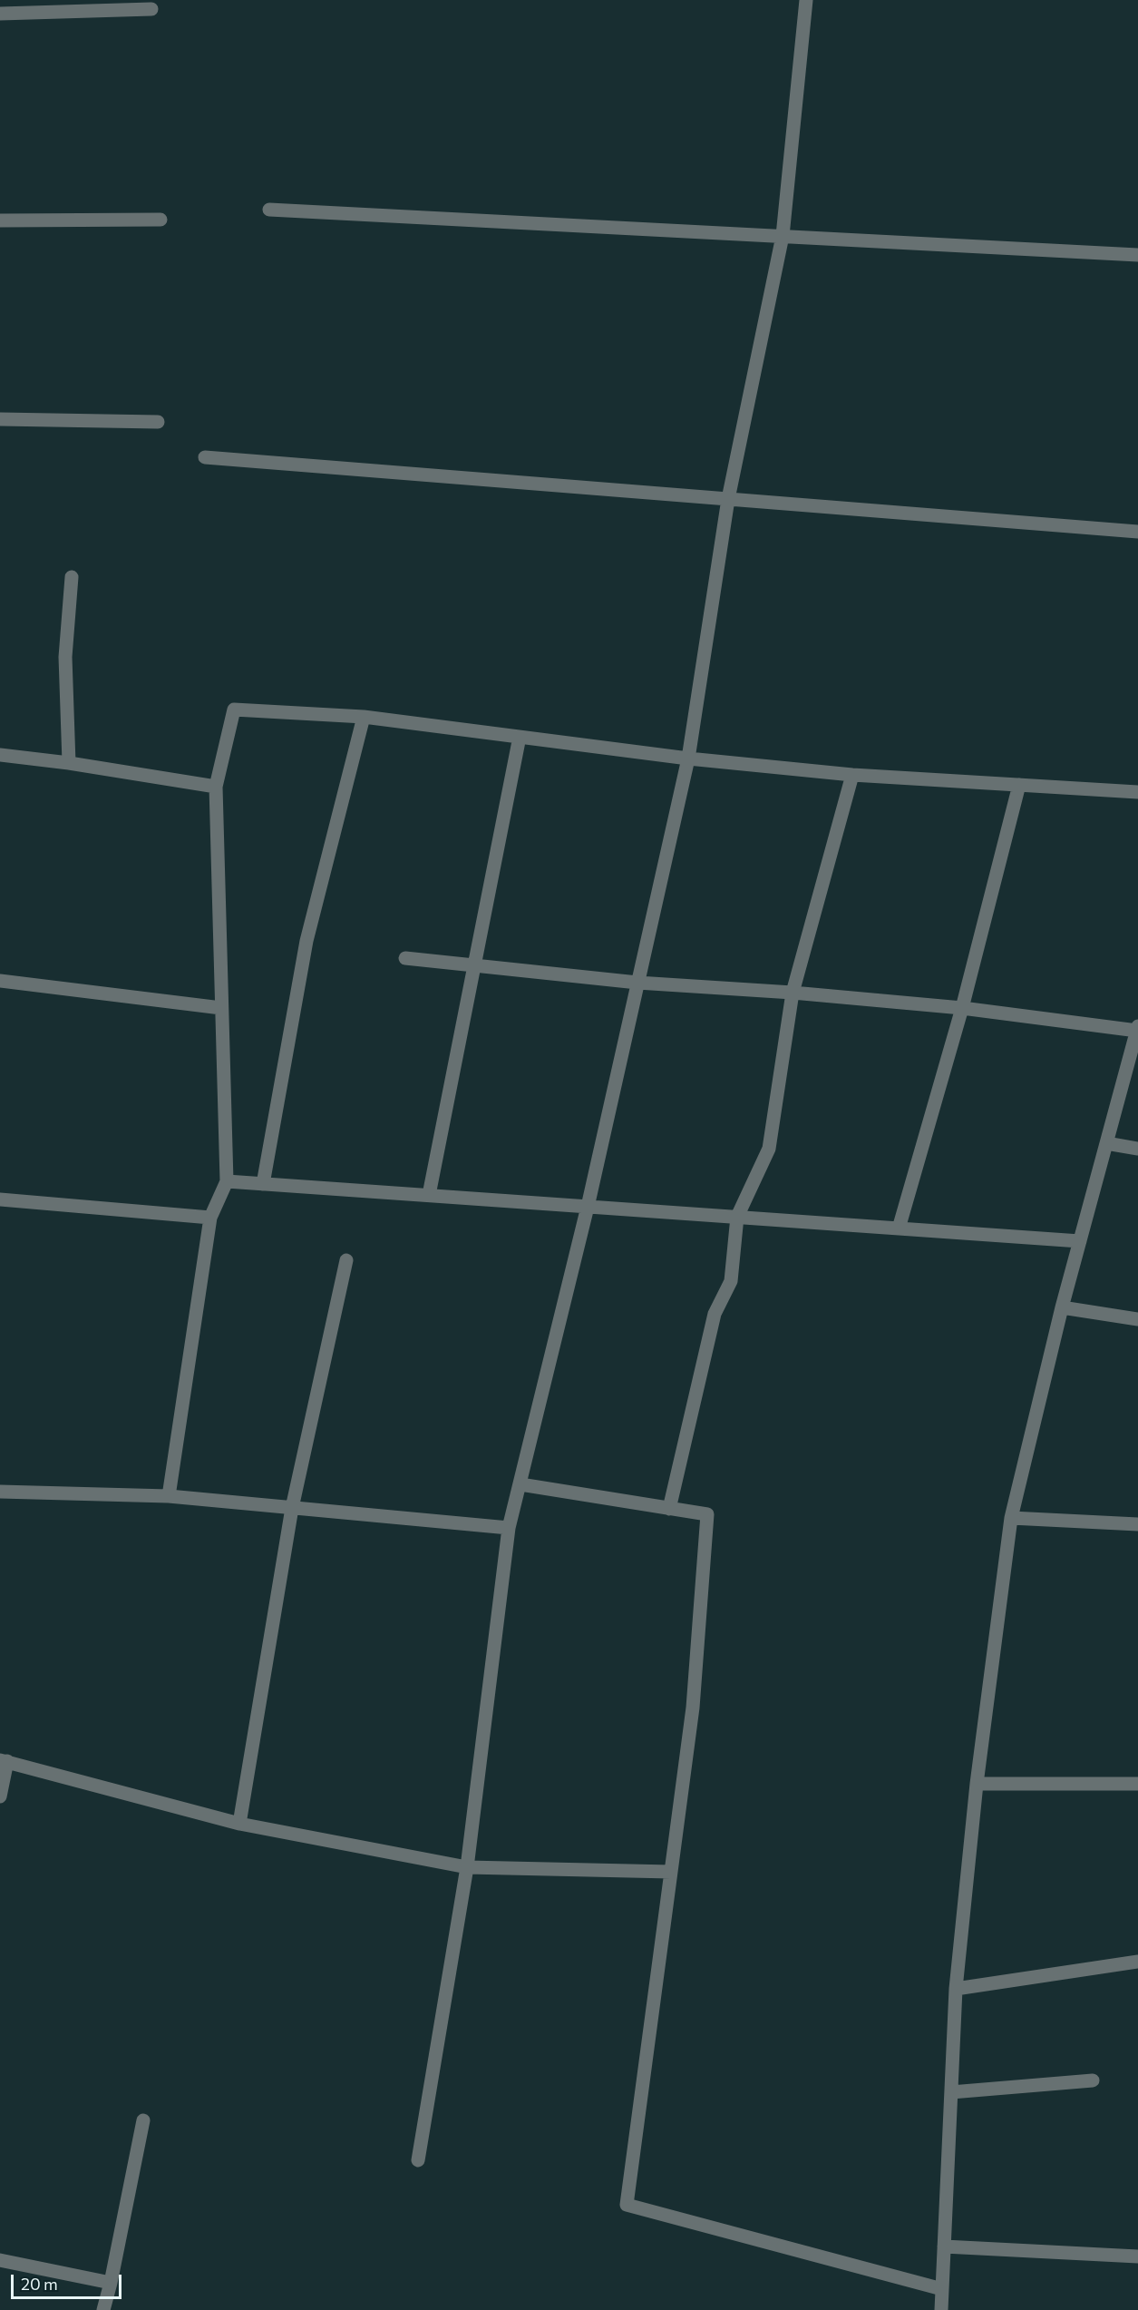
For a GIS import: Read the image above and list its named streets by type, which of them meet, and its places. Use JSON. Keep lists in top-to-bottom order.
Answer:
{
  "scale_bar": "20 m"
}
